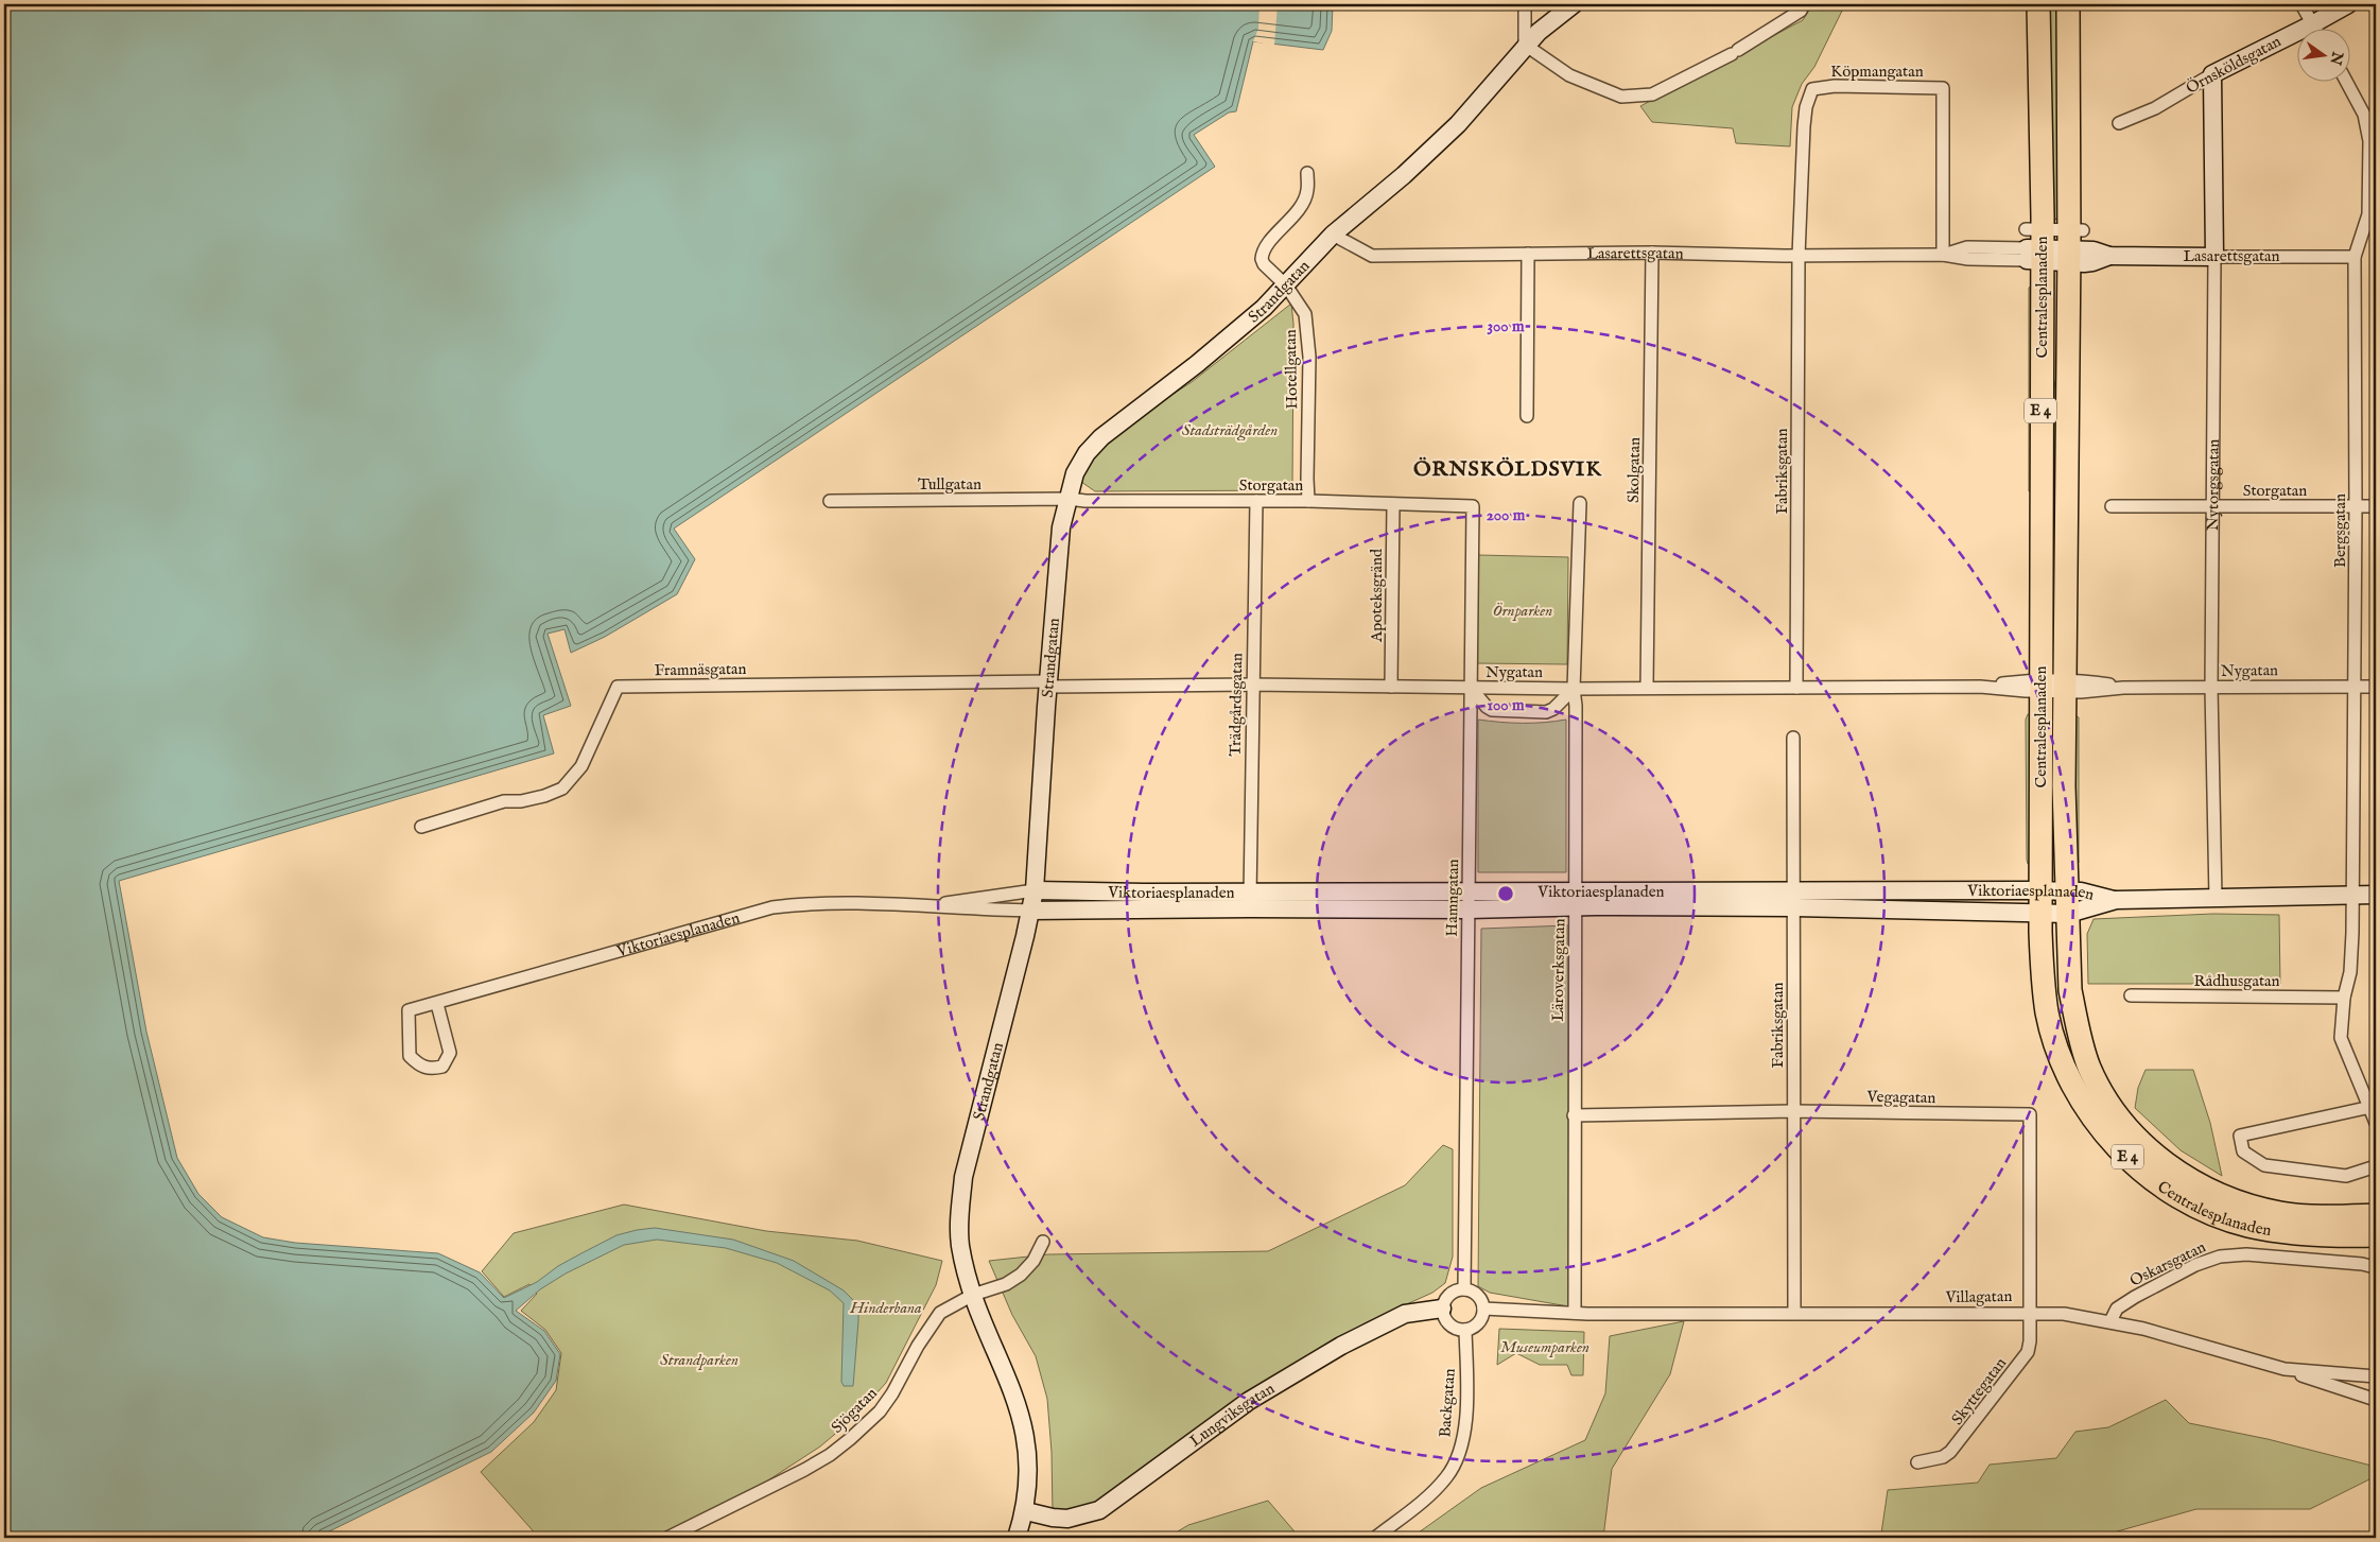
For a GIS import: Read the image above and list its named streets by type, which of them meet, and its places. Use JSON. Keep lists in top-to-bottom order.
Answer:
{
  "streets": {
    "highway": ["Centralesplanaden", "E 4"],
    "main road": [
      "Örnsköldsgatan",
      "Lasarettsgatan",
      "Strandgatan",
      "Nytorgsgatan",
      "Viktoriaesplanaden",
      "Lungviksgatan"
    ],
    "street": [
      "Köpmangatan",
      "Hotellgatan",
      "Skolgatan",
      "Fabriksgatan",
      "Tullgatan",
      "Storgatan",
      "Bergsgatan",
      "Apoteksgränd",
      "Framnäsgatan",
      "Nygatan",
      "Trädgårdsgatan",
      "Hamngatan",
      "Läroverksgatan",
      "Rådhusgatan",
      "Vegagatan",
      "Oskarsgatan",
      "Villagatan",
      "Skyttegatan",
      "Backgatan",
      "Sjögatan"
    ]
  },
  "crossings": [
    ["Örnsköldsgatan", "Nytorgsgatan"],
    ["Köpmangatan", "Lasarettsgatan"],
    ["Köpmangatan", "Fabriksgatan"],
    ["Lasarettsgatan", "Strandgatan"],
    ["Lasarettsgatan", "Centralesplanaden"],
    ["Lasarettsgatan", "Skolgatan"],
    ["Lasarettsgatan", "Fabriksgatan"],
    ["Lasarettsgatan", "Nytorgsgatan"],
    ["Lasarettsgatan", "Bergsgatan"],
    ["Strandgatan", "Hotellgatan"],
    ["Strandgatan", "Tullgatan"],
    ["Strandgatan", "Storgatan"],
    ["Strandgatan", "Framnäsgatan"],
    ["Strandgatan", "Nygatan"],
    ["Strandgatan", "Viktoriaesplanaden"],
    ["Strandgatan", "Sjögatan"],
    ["Strandgatan", "Lungviksgatan"],
    ["Centralesplanaden", "Nygatan"],
    ["Centralesplanaden", "Viktoriaesplanaden"],
    ["Hotellgatan", "Storgatan"],
    ["Skolgatan", "Nygatan"],
    ["Fabriksgatan", "Nygatan"],
    ["Fabriksgatan", "Viktoriaesplanaden"],
    ["Fabriksgatan", "Vegagatan"],
    ["Fabriksgatan", "Villagatan"],
    ["Tullgatan", "Storgatan"],
    ["Storgatan", "Nytorgsgatan"],
    ["Storgatan", "Bergsgatan"],
    ["Storgatan", "Apoteksgränd"],
    ["Storgatan", "Trädgårdsgatan"],
    ["Storgatan", "Hamngatan"],
    ["Nytorgsgatan", "Nygatan"],
    ["Nytorgsgatan", "Viktoriaesplanaden"],
    ["Bergsgatan", "Nygatan"],
    ["Bergsgatan", "Viktoriaesplanaden"],
    ["Bergsgatan", "Rådhusgatan"],
    ["Apoteksgränd", "Nygatan"],
    ["Framnäsgatan", "Nygatan"],
    ["Nygatan", "Trädgårdsgatan"],
    ["Nygatan", "Hamngatan"],
    ["Nygatan", "Läroverksgatan"],
    ["Trädgårdsgatan", "Viktoriaesplanaden"],
    ["Viktoriaesplanaden", "Hamngatan"],
    ["Viktoriaesplanaden", "Läroverksgatan"],
    ["Hamngatan", "Backgatan"],
    ["Hamngatan", "Lungviksgatan"],
    ["Läroverksgatan", "Vegagatan"],
    ["Läroverksgatan", "Villagatan"],
    ["Vegagatan", "Villagatan"],
    ["Vegagatan", "Skyttegatan"],
    ["Oskarsgatan", "Villagatan"],
    ["Villagatan", "Skyttegatan"],
    ["Backgatan", "Lungviksgatan"]
  ],
  "districts": ["ÖRNSKÖLDSVIK"],
  "parks": [
    "Stadsträdgården",
    "Örnparken",
    "Hinderbana",
    "Museumparken",
    "Strandparken"
  ],
  "north": "right",
  "rings": ["300 m", "200 m", "100 m"]
}
